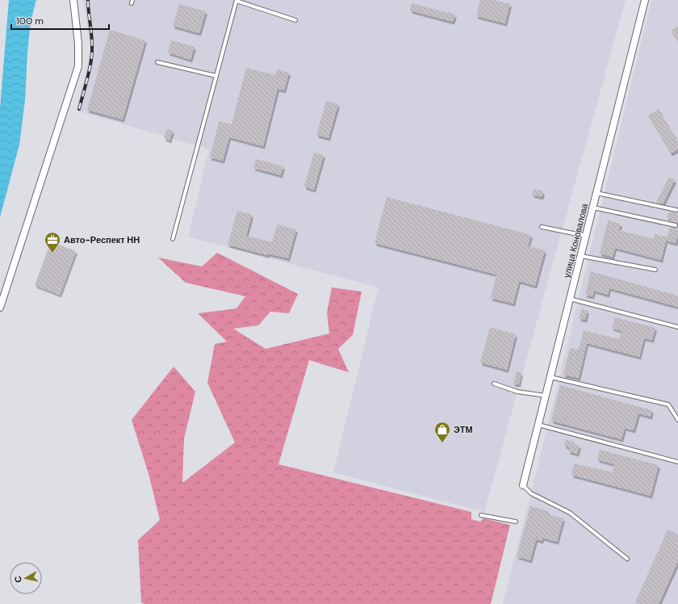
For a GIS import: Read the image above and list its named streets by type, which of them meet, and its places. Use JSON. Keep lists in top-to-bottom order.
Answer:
{
  "streets": {
    "street": ["улица Коновалова"]
  },
  "places": {
    "office": ["Авто-Респект НН"],
    "shop": ["ЭТМ"]
  },
  "scale_bar": "100 m",
  "north": "left"
}
